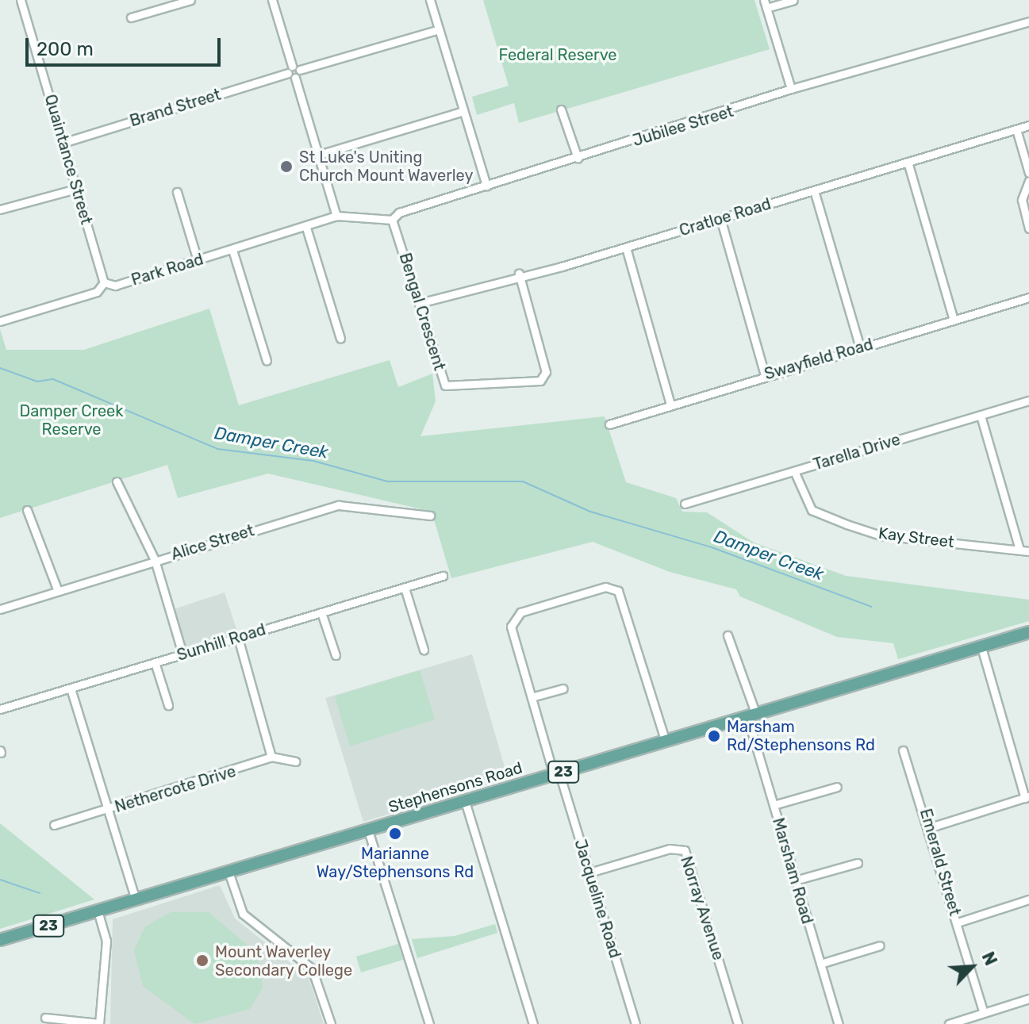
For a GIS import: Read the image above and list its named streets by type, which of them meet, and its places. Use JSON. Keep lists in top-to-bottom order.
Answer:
{
  "streets": {
    "main road": ["23", "Stephensons Road"],
    "street": [
      "Brand Street",
      "Jubilee Street",
      "Quaintance Street",
      "Cratloe Road",
      "Park Road",
      "Bengal Crescent",
      "Swayfield Road",
      "Tarella Drive",
      "Kay Street",
      "Alice Street",
      "Sunhill Road",
      "Nethercote Drive",
      "Emerald Street",
      "Marsham Road",
      "Jacqueline Road",
      "Norray Avenue"
    ]
  },
  "crossings": [
    ["Brand Street", "Quaintance Street"],
    ["Jubilee Street", "Park Road"],
    ["Jubilee Street", "Bengal Crescent"],
    ["Quaintance Street", "Park Road"],
    ["Cratloe Road", "Bengal Crescent"],
    ["Tarella Drive", "Kay Street"],
    ["Stephensons Road", "Marsham Road"],
    ["Stephensons Road", "Jacqueline Road"],
    ["Jacqueline Road", "Norray Avenue"]
  ],
  "water": ["Damper Creek"],
  "parks": ["Federal Reserve", "Damper Creek Reserve"],
  "places": [
    "St Luke's Uniting Church Mount Waverley",
    "Marsham Rd/Stephensons Rd",
    "Marianne Way/Stephensons Rd",
    "Mount Waverley Secondary College"
  ],
  "scale_bar": "200 m",
  "north": "top right"
}
